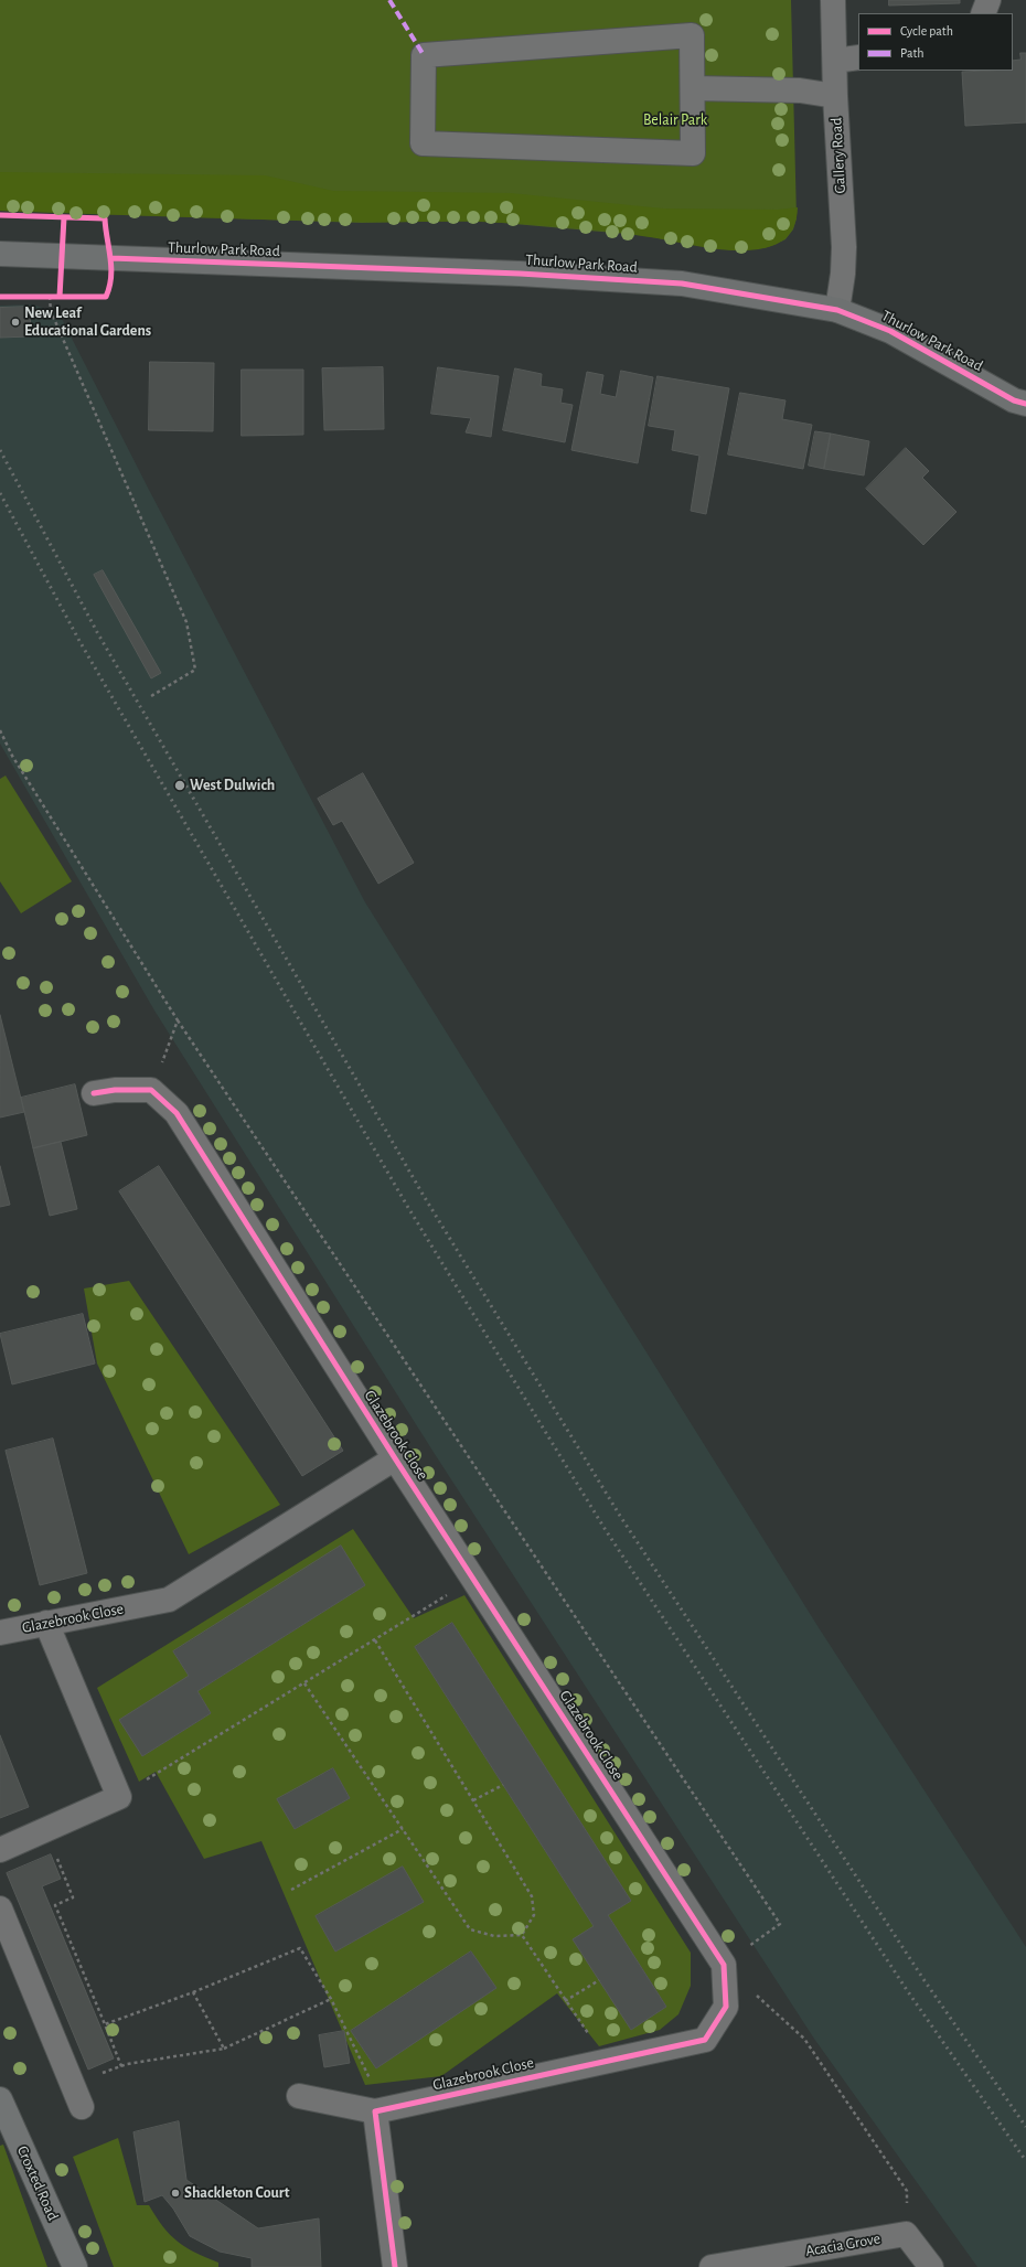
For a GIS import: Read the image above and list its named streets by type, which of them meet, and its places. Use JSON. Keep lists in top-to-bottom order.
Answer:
{
  "streets": {
    "highway": ["Thurlow Park Road"],
    "main road": ["Croxted Road"],
    "street": ["Gallery Road", "Glazebrook Close", "Acacia Grove"]
  },
  "crossings": [
    ["Gallery Road", "Thurlow Park Road"]
  ],
  "parks": ["Belair Park"],
  "places": ["New Leaf Educational Gardens", "West Dulwich", "Shackleton Court"],
  "legend": ["Cycle path", "Path"]
}
